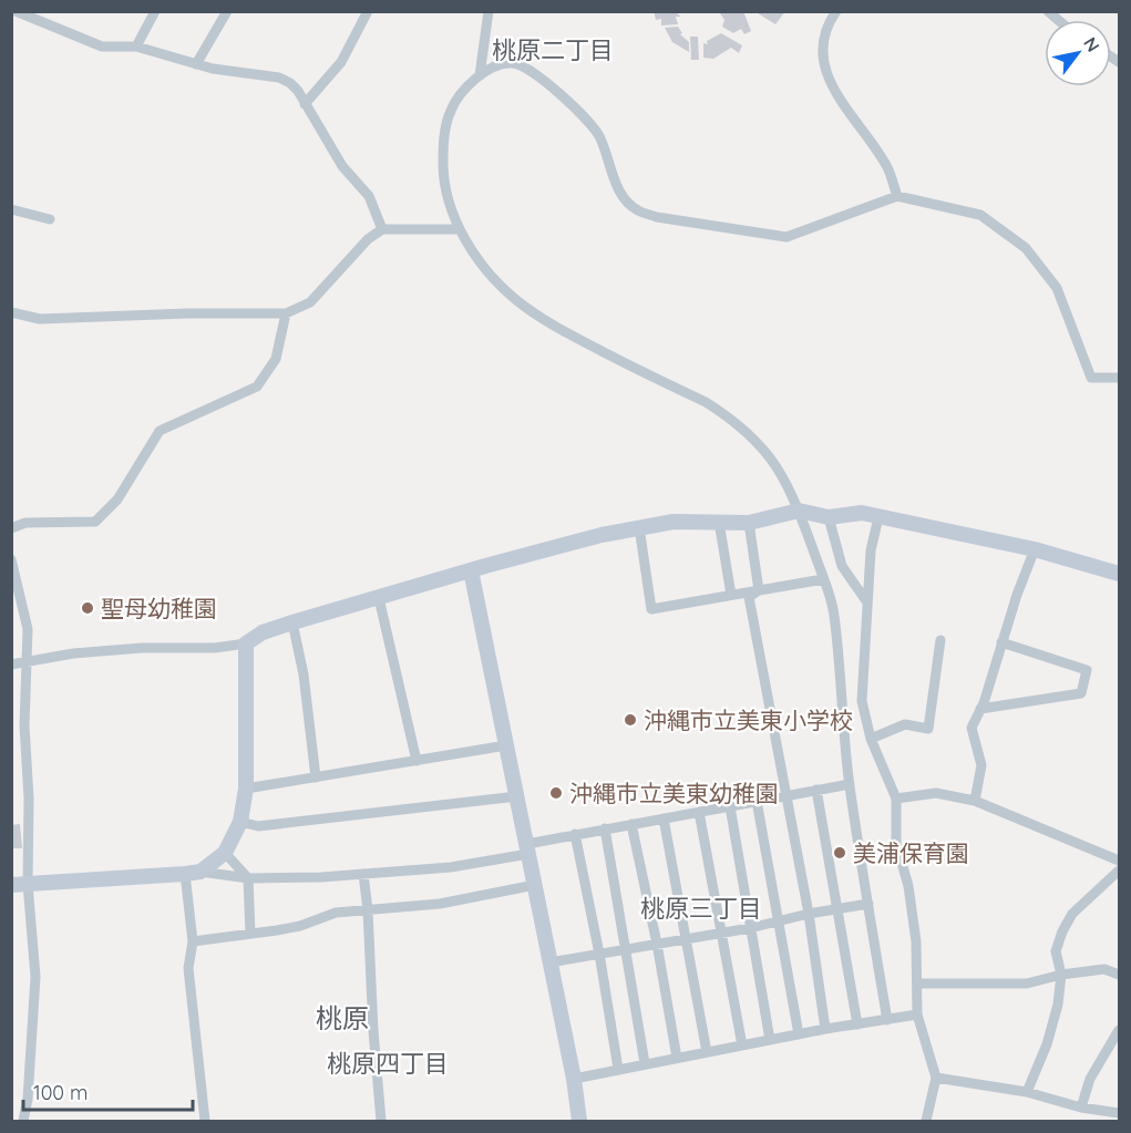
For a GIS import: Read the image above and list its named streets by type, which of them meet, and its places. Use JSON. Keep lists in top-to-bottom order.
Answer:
{
  "districts": [
    "桃原二丁目",
    "桃原三丁目",
    "桃原",
    "桃原四丁目"
  ],
  "places": [
    "聖母幼稚園",
    "沖縄市立美東小学校",
    "沖縄市立美東幼稚園",
    "美浦保育園"
  ],
  "scale_bar": "100 m",
  "north": "top right"
}
